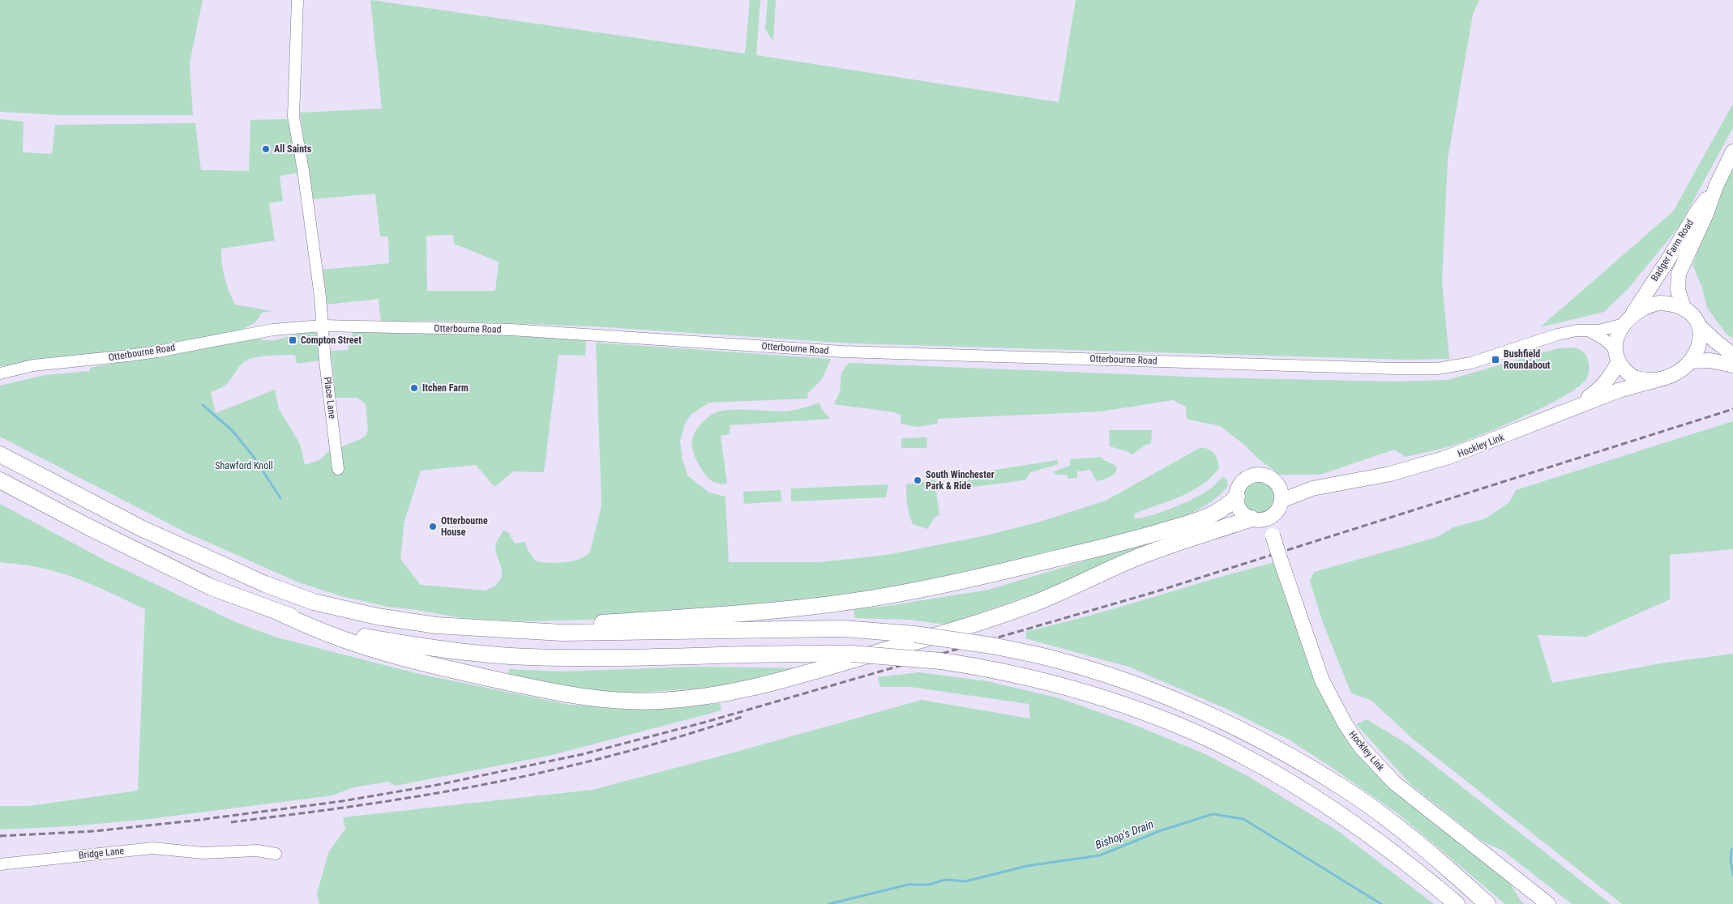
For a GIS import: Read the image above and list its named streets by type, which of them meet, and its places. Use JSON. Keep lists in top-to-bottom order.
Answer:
{
  "streets": {
    "main road": ["Badger Farm Road", "Hockley Link"],
    "street": ["Otterbourne Road", "Place Lane", "Bridge Lane"]
  },
  "crossings": [
    ["Badger Farm Road", "Otterbourne Road"],
    ["Badger Farm Road", "Hockley Link"],
    ["Otterbourne Road", "Place Lane"],
    ["Otterbourne Road", "Hockley Link"]
  ],
  "water": ["Bishop's Drain"],
  "parks": ["Shawford Knoll"],
  "places": {
    "other": [
      "All Saints",
      "Itchen Farm",
      "South Winchester Park & Ride",
      "Otterbourne House"
    ],
    "transit": ["Compton Street", "Bushfield Roundabout"]
  }
}
